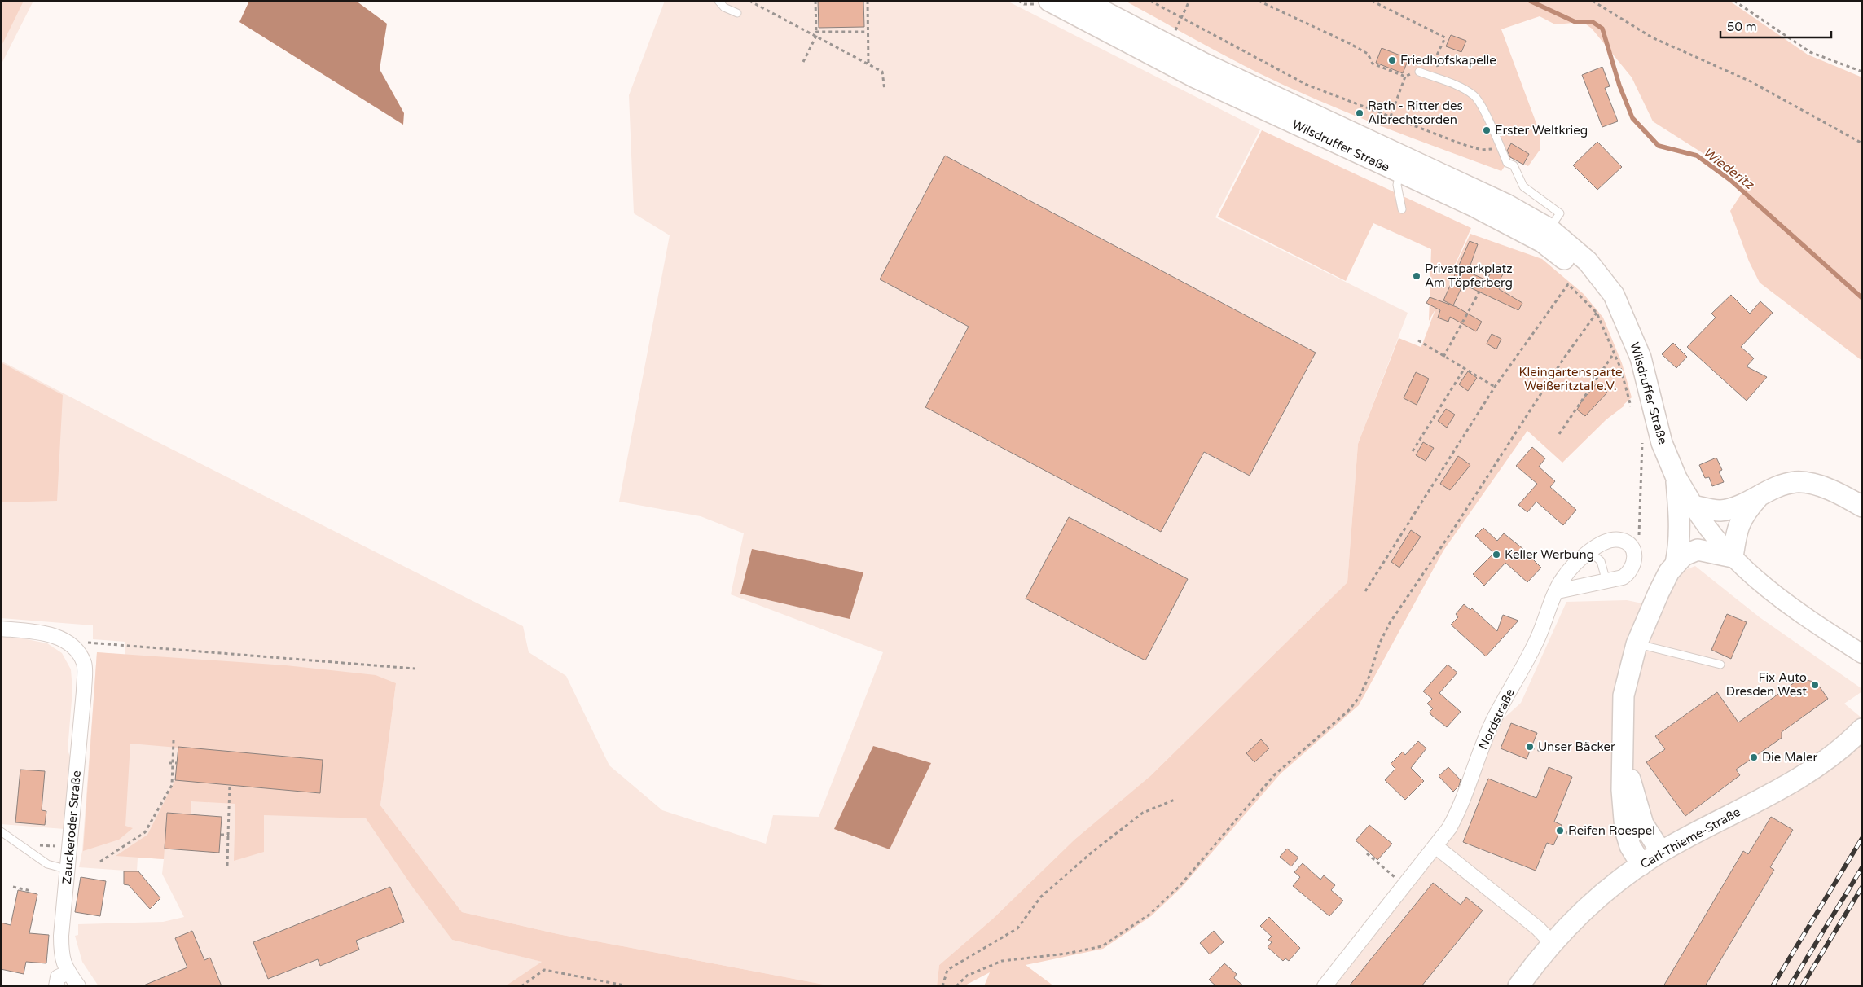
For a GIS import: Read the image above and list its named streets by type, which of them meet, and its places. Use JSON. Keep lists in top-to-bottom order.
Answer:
{
  "streets": {
    "main road": ["Wilsdruffer Straße", "Carl-Thieme-Straße"],
    "street": ["Nordstraße", "Zauckeroder Straße"]
  },
  "crossings": [
    ["Wilsdruffer Straße", "Carl-Thieme-Straße"]
  ],
  "water": ["Wiederitz"],
  "parks": ["Kleingartensparte Weißeritztal e.V."],
  "places": [
    "Friedhofskapelle",
    "Rath - Ritter des Albrechtsorden",
    "Erster Weltkrieg",
    "Privatparkplatz Am Töpferberg",
    "Keller Werbung",
    "Fix Auto Dresden West",
    "Unser Bäcker",
    "Die Maler",
    "Reifen Roespel"
  ],
  "scale_bar": "50 m"
}
